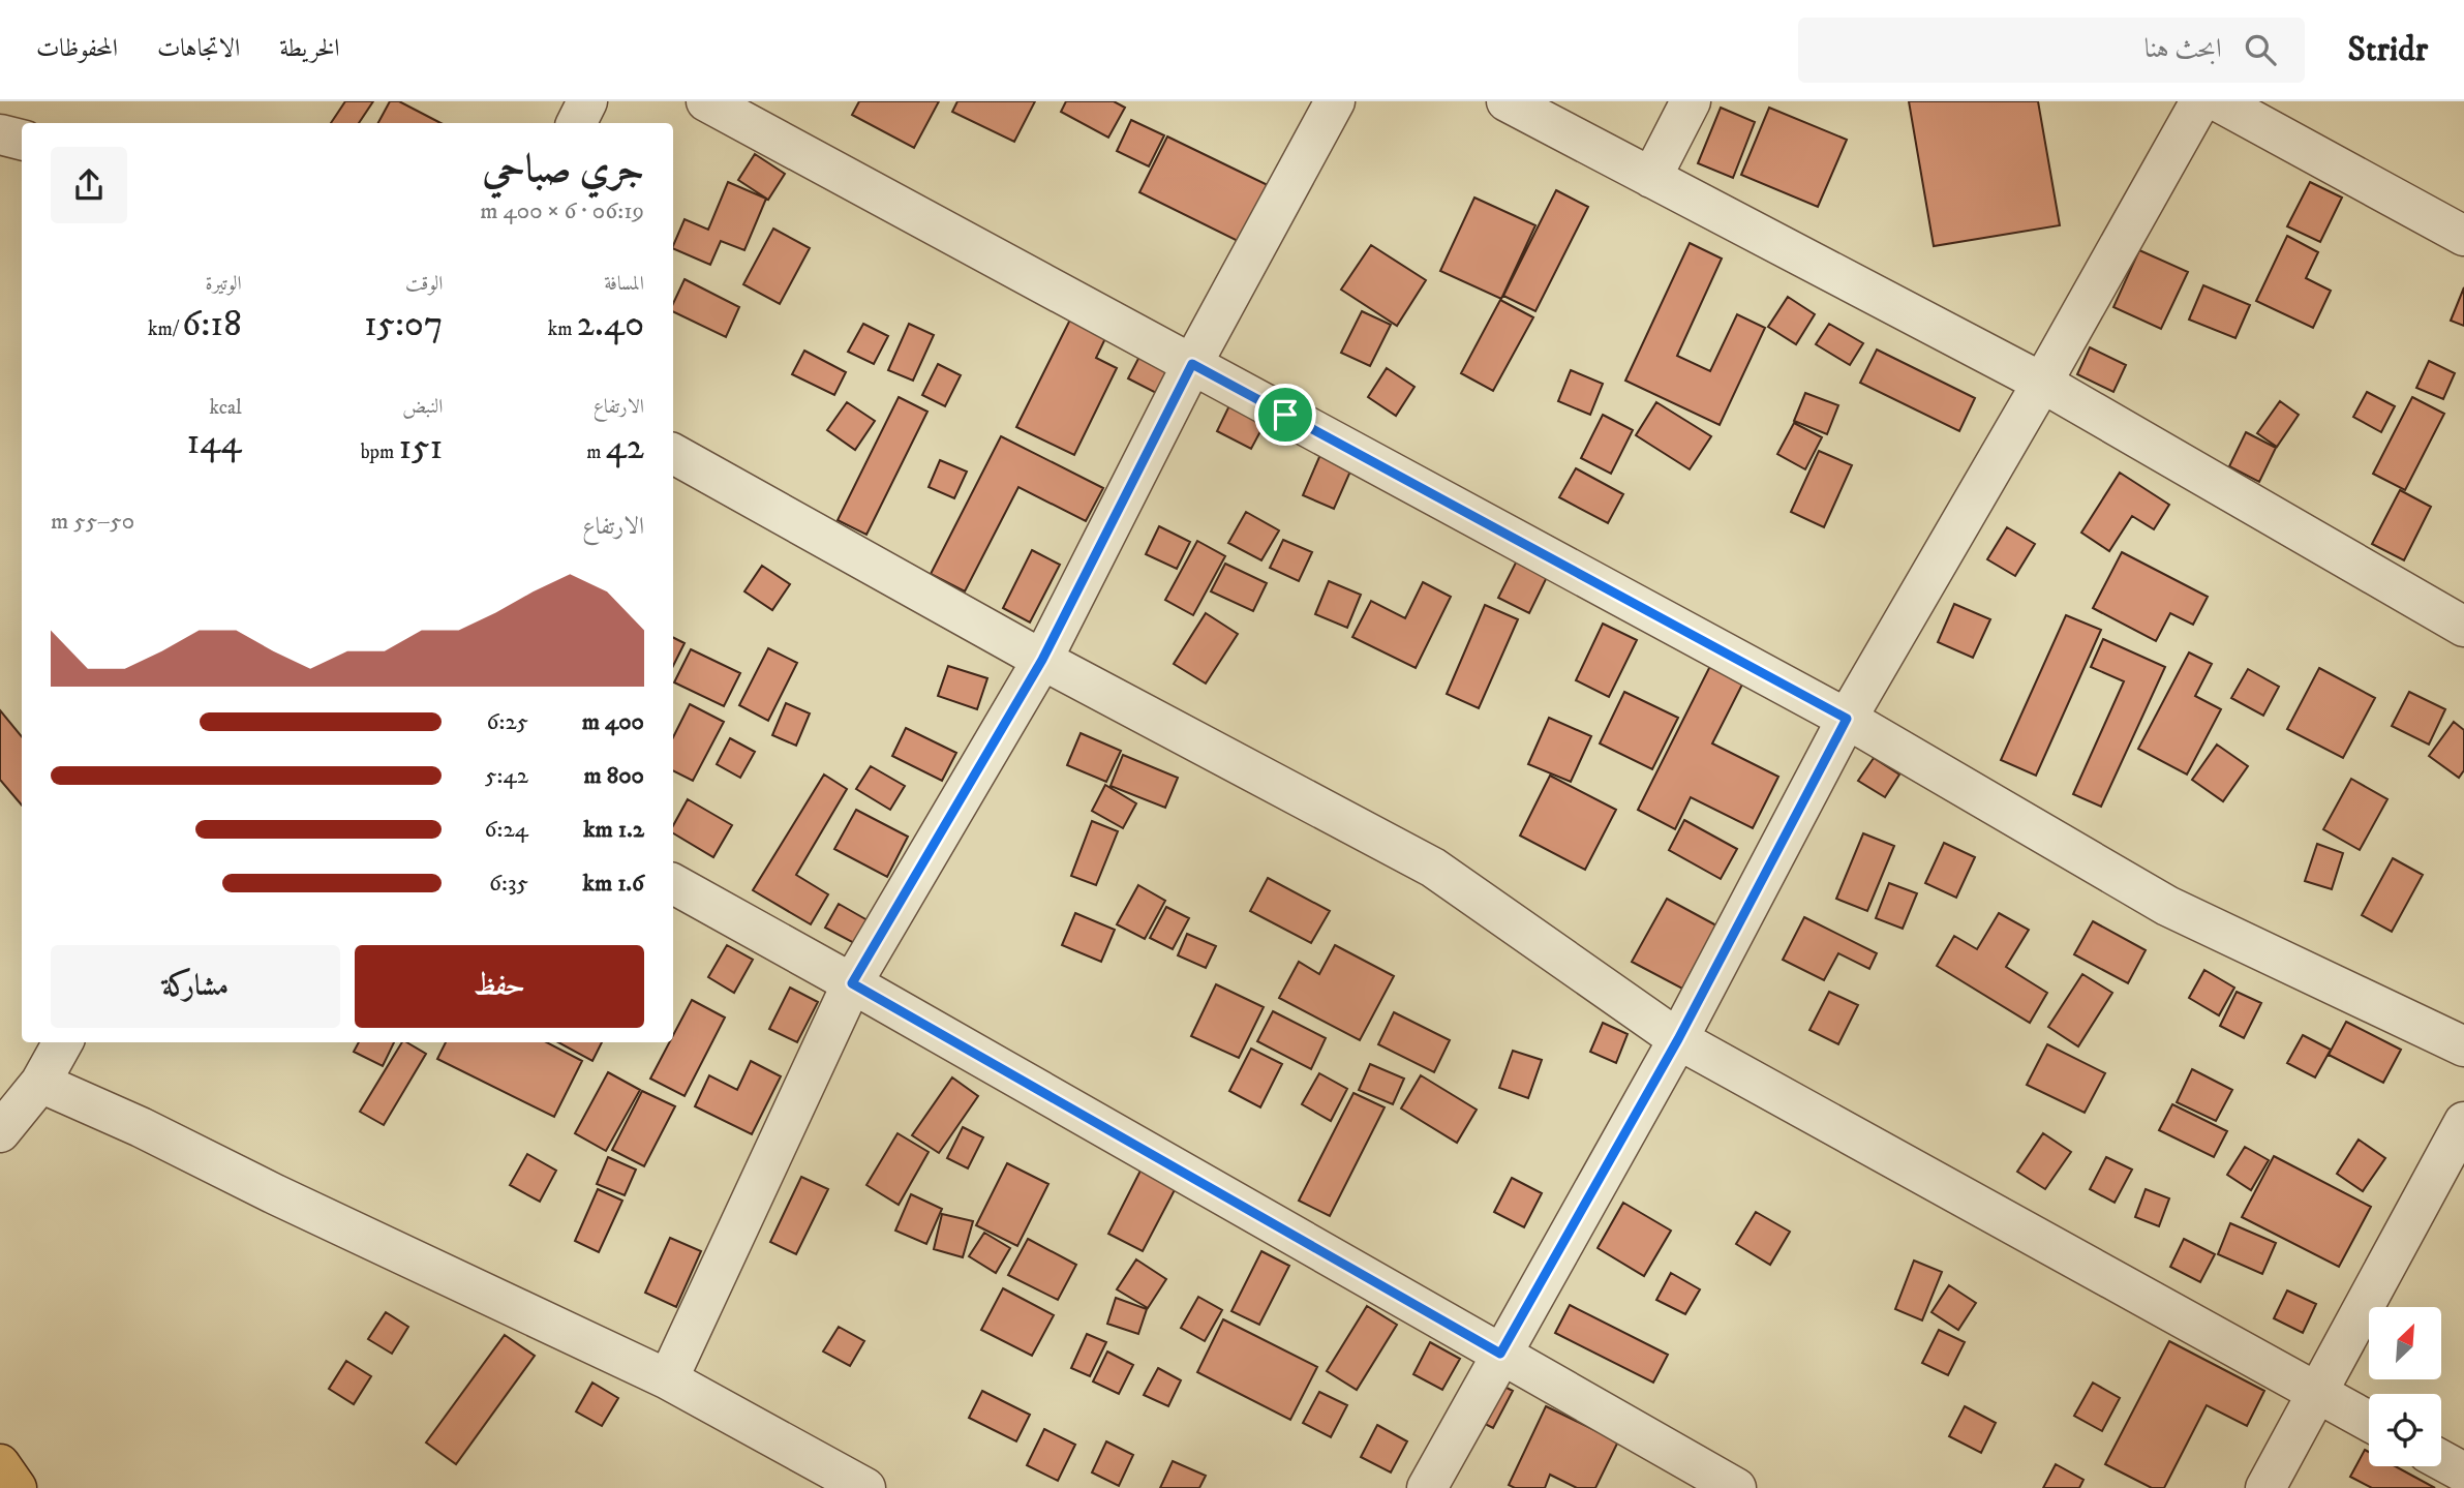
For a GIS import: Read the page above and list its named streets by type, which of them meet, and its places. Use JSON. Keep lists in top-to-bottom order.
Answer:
{
  "north": "top right",
  "page": {
    "header": "Stridr",
    "search": "ابحث هنا",
    "nav": ["الخريطة", "الاتجاهات", "المحفوظات"],
    "heading": ["جري صباحي", "06:19 · 6 × 400 m"],
    "stats": [
      ["المسافة", "2.40 km"],
      ["الوقت", "15:07"],
      ["الوتيرة", "6:18 /km"],
      ["الارتفاع", "42 m"],
      ["النبض", "151 bpm"],
      ["kcal", "144"]
    ],
    "chart": ["الارتفاع", "50–55 m"],
    "list": [
      {
        "name": "400 m",
        "note": "6:25"
      },
      {
        "name": "800 m",
        "note": "5:42"
      },
      {
        "name": "1.2 km",
        "note": "6:24"
      },
      {
        "name": "1.6 km",
        "note": "6:35"
      }
    ],
    "buttons": ["حفظ", "مشاركة"]
  }
}
